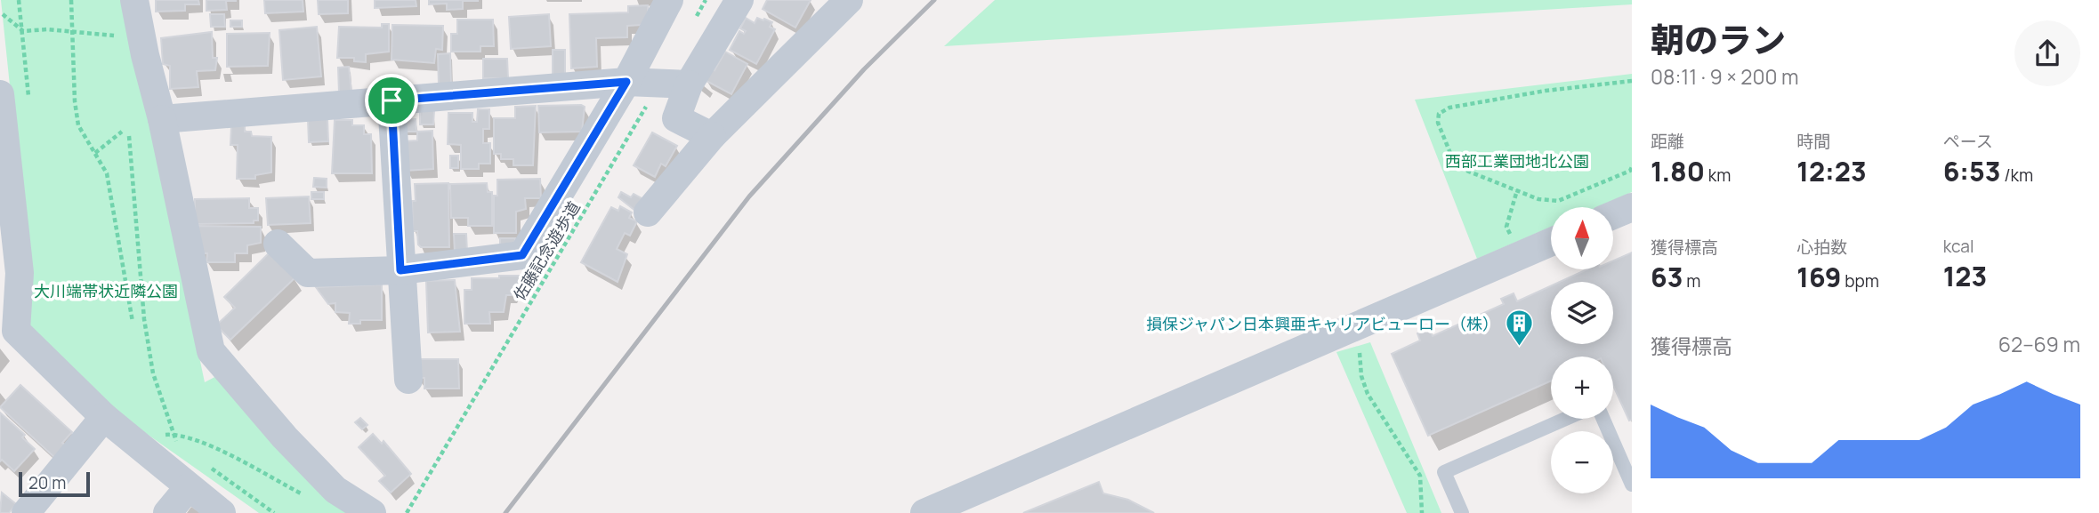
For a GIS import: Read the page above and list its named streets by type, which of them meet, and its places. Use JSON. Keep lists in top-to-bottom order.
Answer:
{
  "streets": {
    "path": ["佐藤記念遊歩道"]
  },
  "parks": ["西部工業団地北公園", "大川端帯状近隣公園"],
  "places": {
    "building": ["損保ジャパン日本興亜キャリアビューロー（株）"]
  },
  "scale_bar": "20 m",
  "north": "top",
  "page": {
    "heading": ["朝のラン", "08:11 · 9 × 200 m"],
    "stats": [
      ["距離", "1.80 km"],
      ["時間", "12:23"],
      ["ペース", "6:53 /km"],
      ["獲得標高", "63 m"],
      ["心拍数", "169 bpm"],
      ["kcal", "123"]
    ],
    "map_buttons": ["+", "−"],
    "chart": ["獲得標高", "62–69 m"],
    "scale": "20 m"
  }
}
